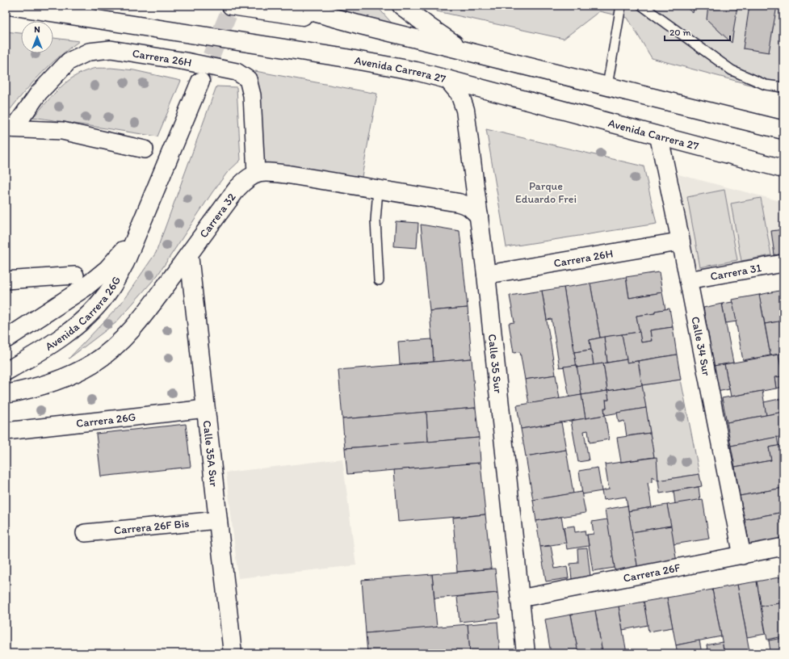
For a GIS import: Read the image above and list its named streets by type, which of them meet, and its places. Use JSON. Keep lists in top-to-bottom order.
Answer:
{
  "streets": {
    "main road": [
      "Carrera 26H",
      "Avenida Carrera 27",
      "Carrera 32",
      "Avenida Carrera 26G",
      "Calle 34 Sur",
      "Calle 35 Sur",
      "Calle 35A Sur"
    ],
    "street": [
      "Carrera 31",
      "Carrera 26G",
      "Carrera 26F Bis",
      "Carrera 26F"
    ]
  },
  "crossings": [
    ["Carrera 26H", "Carrera 32"],
    ["Carrera 26H", "Calle 34 Sur"],
    ["Carrera 26H", "Calle 35 Sur"],
    ["Avenida Carrera 27", "Calle 34 Sur"],
    ["Avenida Carrera 27", "Calle 35 Sur"],
    ["Carrera 32", "Calle 35A Sur"],
    ["Carrera 31", "Calle 34 Sur"],
    ["Calle 34 Sur", "Carrera 26F"],
    ["Calle 35 Sur", "Carrera 26F"],
    ["Carrera 26G", "Calle 35A Sur"],
    ["Calle 35A Sur", "Carrera 26F Bis"]
  ],
  "parks": ["Parque Eduardo Frei"],
  "scale_bar": "20 m",
  "north": "top"
}
